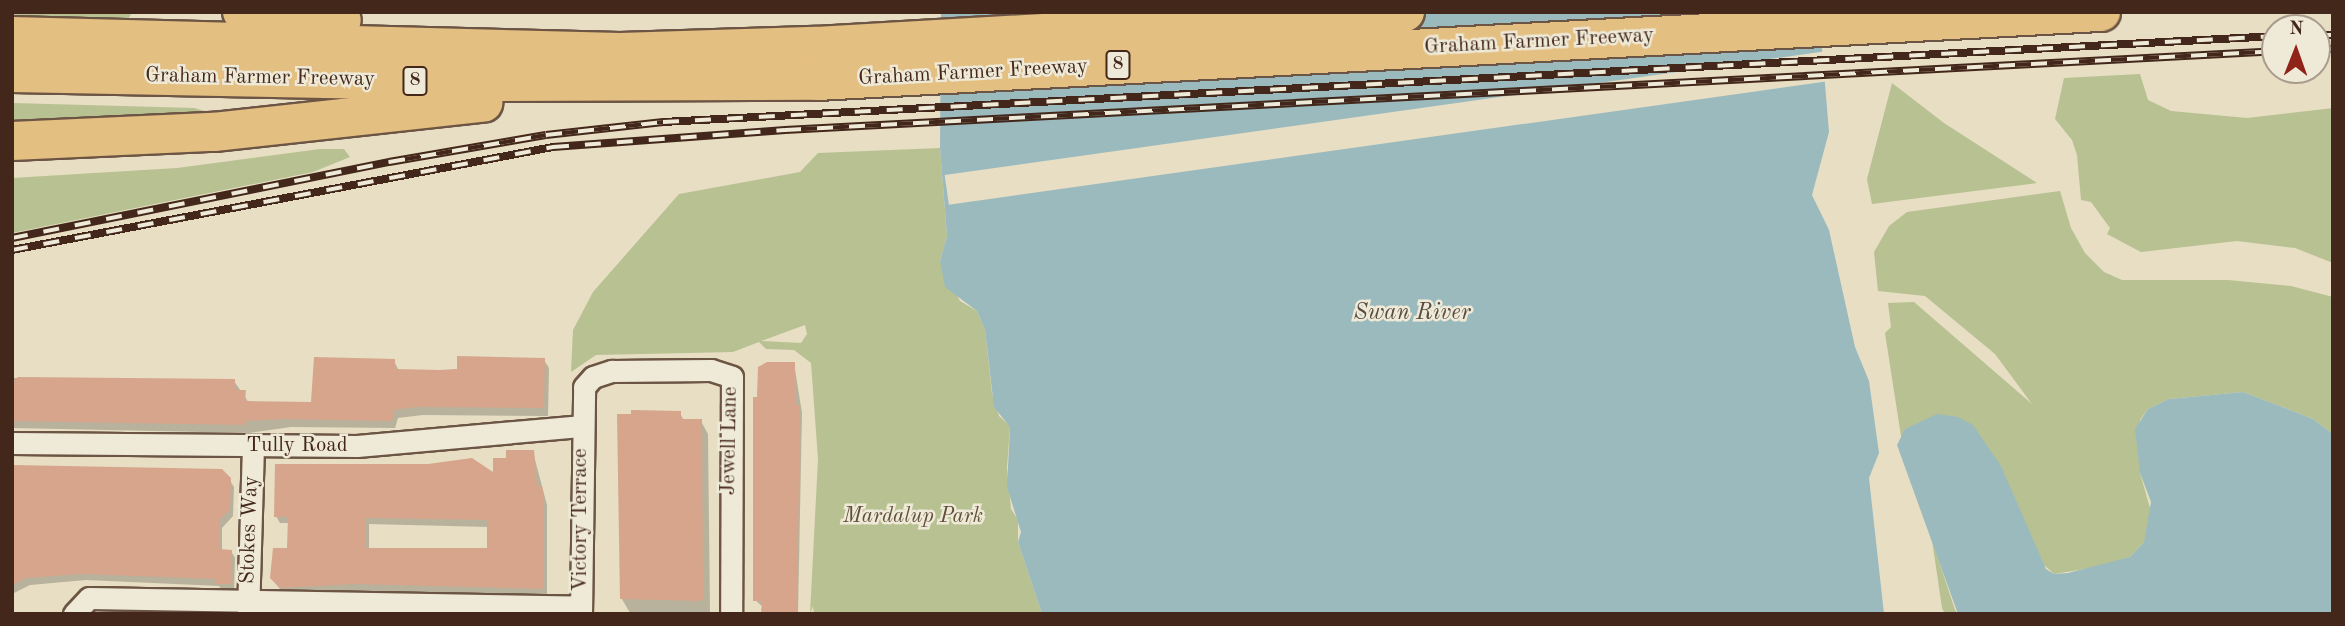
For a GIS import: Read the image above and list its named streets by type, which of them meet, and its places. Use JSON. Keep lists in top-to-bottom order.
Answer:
{
  "streets": {
    "highway": ["Graham Farmer Freeway", "8"],
    "street": [
      "Jewell Lane",
      "Tully Road",
      "Victory Terrace",
      "Stokes Way"
    ]
  },
  "crossings": [
    ["Jewell Lane", "Tully Road"],
    ["Jewell Lane", "Victory Terrace"],
    ["Tully Road", "Victory Terrace"],
    ["Tully Road", "Stokes Way"]
  ],
  "water": ["Swan River"],
  "parks": ["Mardalup Park"],
  "north": "top"
}
